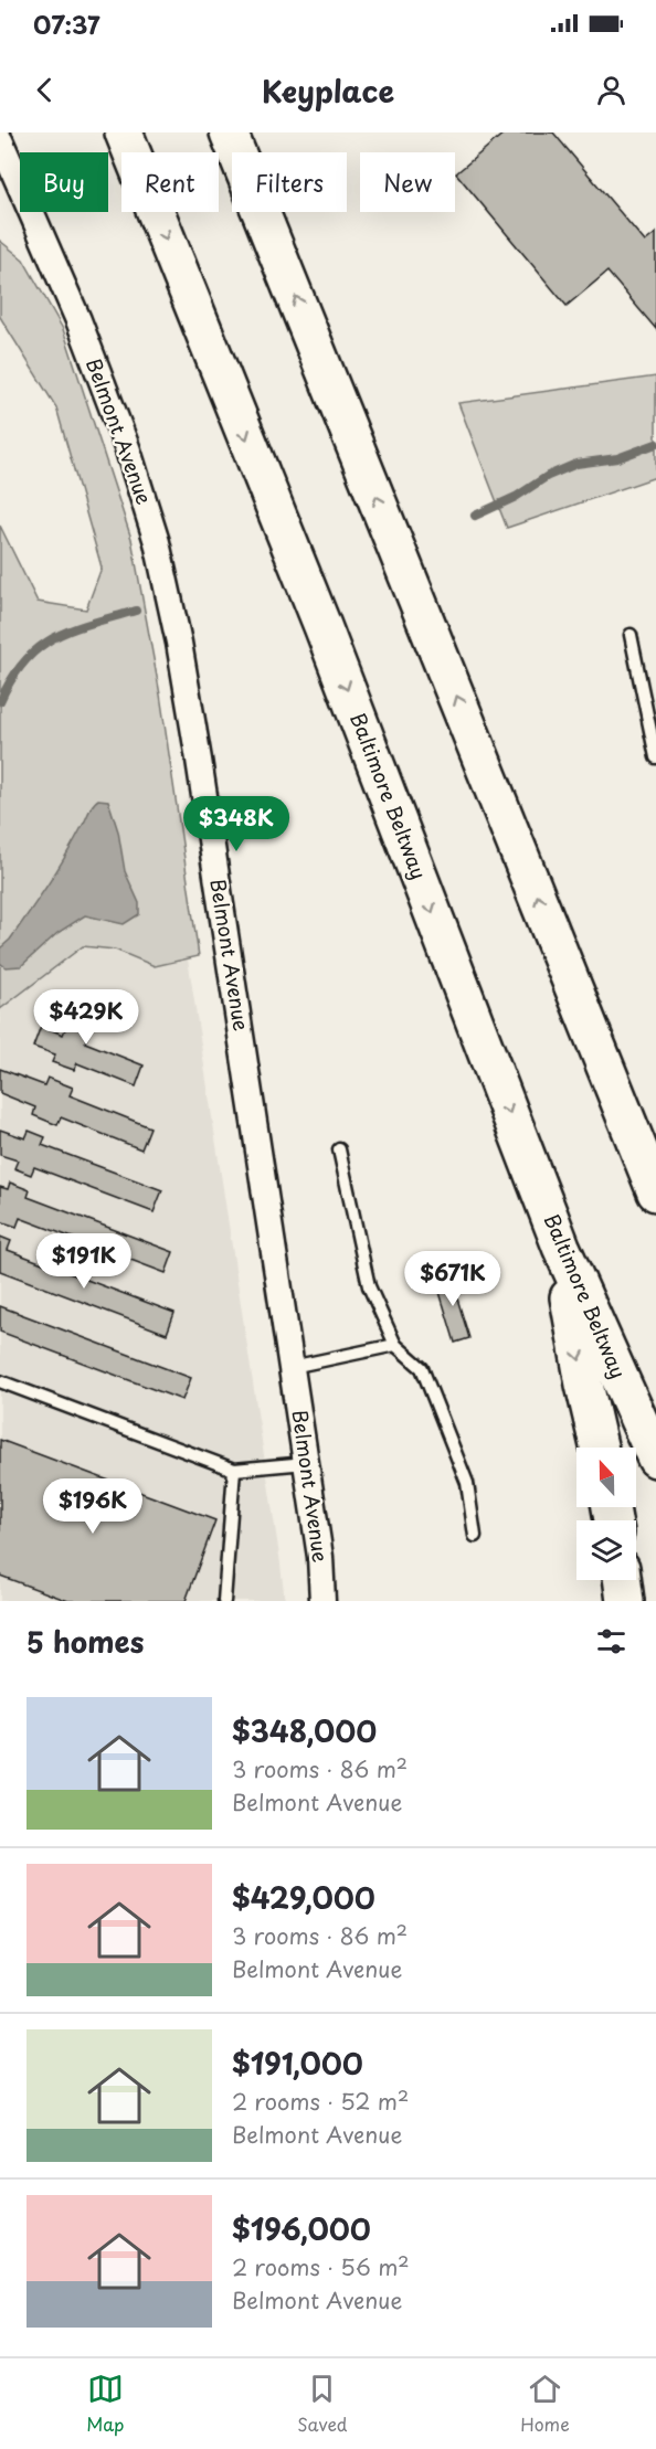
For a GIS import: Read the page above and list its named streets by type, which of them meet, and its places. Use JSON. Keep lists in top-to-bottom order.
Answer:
{
  "streets": {
    "highway": ["Baltimore Beltway"],
    "street": ["Belmont Avenue"]
  },
  "north": "top",
  "page": {
    "status": "07:37",
    "header": "Keyplace",
    "chip": [
      "Buy",
      "Rent",
      "Filters",
      "New"
    ],
    "price": [
      "$348K",
      "$429K",
      "$191K",
      "$671K",
      "$196K"
    ],
    "heading": "5 homes",
    "list": [
      {
        "name": "$348,000",
        "note": "3 rooms · 86 m² · Belmont Avenue"
      },
      {
        "name": "$429,000",
        "note": "3 rooms · 86 m² · Belmont Avenue"
      },
      {
        "name": "$191,000",
        "note": "2 rooms · 52 m² · Belmont Avenue"
      },
      {
        "name": "$196,000",
        "note": "2 rooms · 56 m² · Belmont Avenue"
      }
    ],
    "tabs": ["Map", "Saved", "Home"]
  }
}
